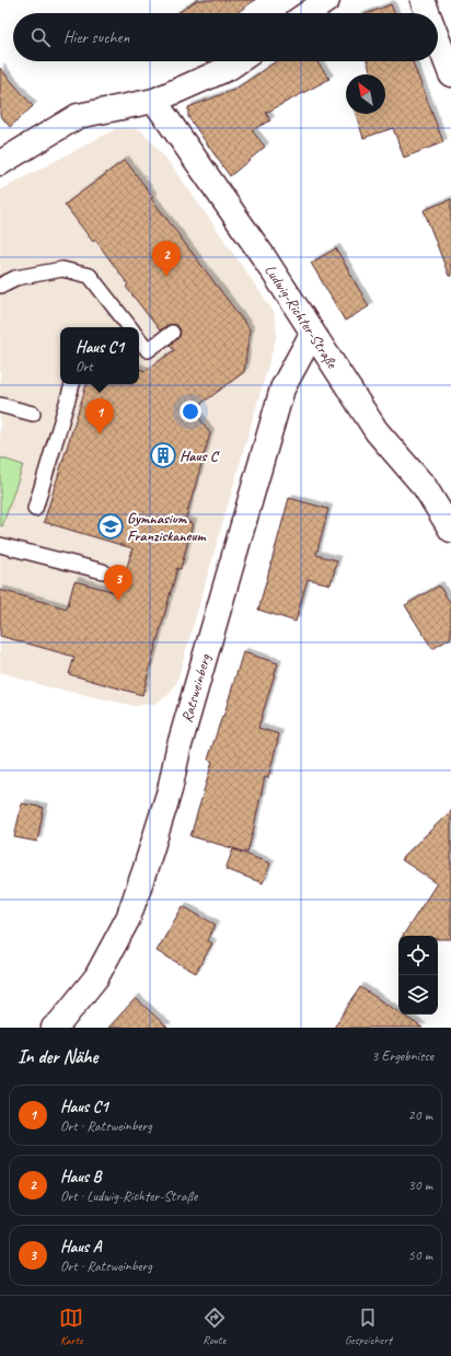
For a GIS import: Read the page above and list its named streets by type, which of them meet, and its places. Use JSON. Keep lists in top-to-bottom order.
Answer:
{
  "streets": {
    "street": ["Ludwig-Richter-Straße", "Ratsweinberg"]
  },
  "crossings": [
    ["Ludwig-Richter-Straße", "Ratsweinberg"]
  ],
  "places": {
    "building": ["Haus C"],
    "school or university": ["Gymnasium Franziskaneum"]
  },
  "north": "top left",
  "page": {
    "search": "Hier suchen",
    "pins": ["2", "1", "3"],
    "popup": ["Haus C1", "Ort"],
    "heading": ["In der Nähe", "3 Ergebnisse"],
    "list": [
      {
        "mark": "1",
        "name": "Haus C1",
        "note": "Ort · Ratsweinberg",
        "value": "20 m"
      },
      {
        "mark": "2",
        "name": "Haus B",
        "note": "Ort · Ludwig-Richter-Straße",
        "value": "30 m"
      },
      {
        "mark": "3",
        "name": "Haus A",
        "note": "Ort · Ratsweinberg",
        "value": "50 m"
      }
    ],
    "nav": ["Karte", "Route", "Gespeichert"]
  }
}
